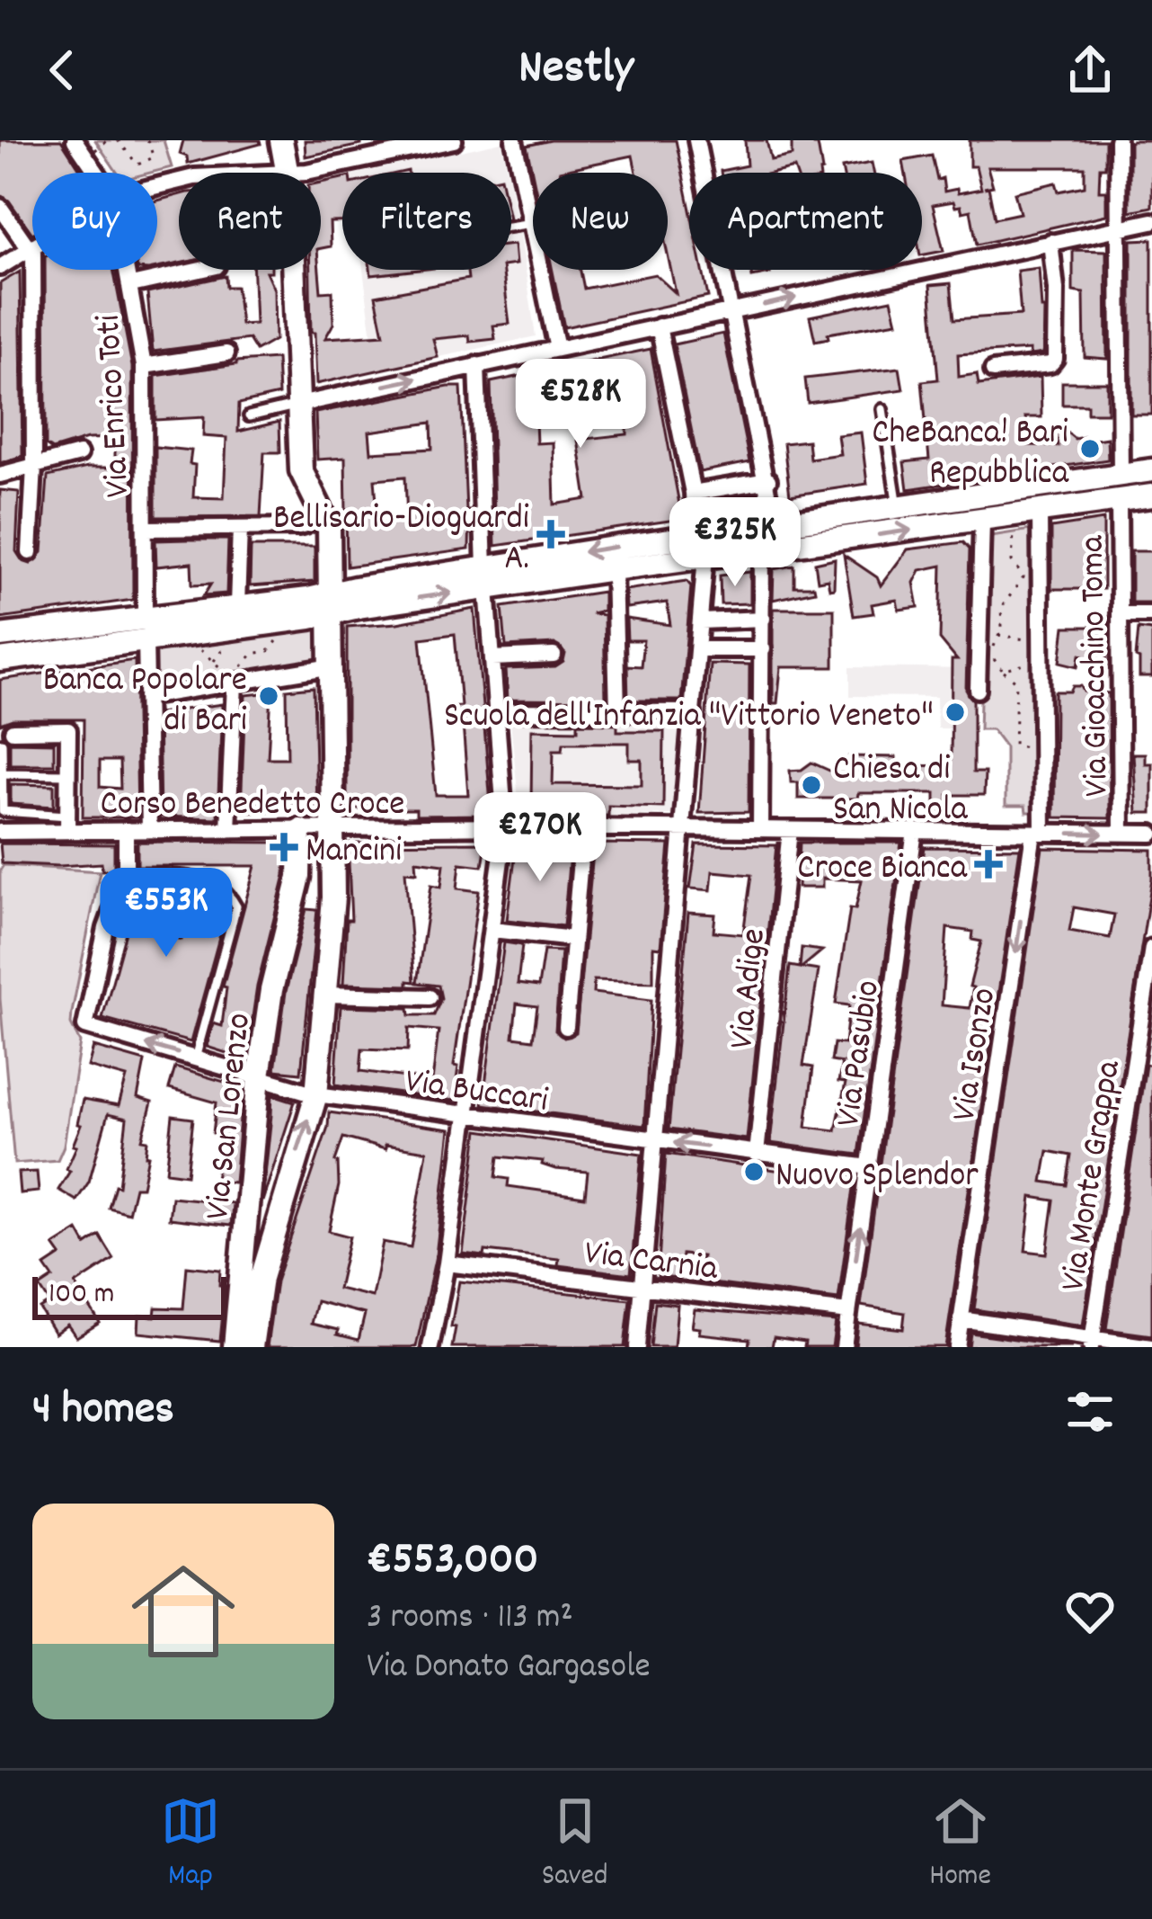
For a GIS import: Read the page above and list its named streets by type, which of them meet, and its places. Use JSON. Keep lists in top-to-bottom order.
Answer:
{
  "streets": {
    "main road": ["Via San Lorenzo"],
    "street": [
      "Via Enrico Toti",
      "Via Gioacchino Toma",
      "Corso Benedetto Croce",
      "Via Adige",
      "Via Pasubio",
      "Via Isonzo",
      "Via Buccari",
      "Via Monte Grappa",
      "Via Carnia"
    ]
  },
  "crossings": [
    ["Via Enrico Toti", "Corso Benedetto Croce"],
    ["Via Gioacchino Toma", "Corso Benedetto Croce"],
    ["Corso Benedetto Croce", "Via Adige"],
    ["Corso Benedetto Croce", "Via Pasubio"],
    ["Corso Benedetto Croce", "Via Isonzo"],
    ["Corso Benedetto Croce", "Via San Lorenzo"],
    ["Via Adige", "Via Buccari"],
    ["Via Pasubio", "Via Buccari"],
    ["Via Pasubio", "Via Carnia"],
    ["Via Buccari", "Via San Lorenzo"]
  ],
  "one_way": ["Via Isonzo"],
  "places": {
    "other": [
      "CheBanca! Bari Repubblica",
      "Banca Popolare di Bari",
      "Scuola dell'Infanzia \"Vittorio Veneto\"",
      "Chiesa di San Nicola",
      "Nuovo Splendor"
    ],
    "health": ["Bellisario-Dioguardi A.", "Mancini", "Croce Bianca"]
  },
  "scale_bar": "100 m",
  "page": {
    "header": "Nestly",
    "chip": [
      "Buy",
      "Rent",
      "Filters",
      "New",
      "Apartment"
    ],
    "price": [
      "€528K",
      "€325K",
      "€270K",
      "€553K"
    ],
    "scale": "100 m",
    "heading": "4 homes",
    "list": [
      {
        "name": "€553,000",
        "note": "3 rooms · 113 m² · Via Donato Gargasole"
      }
    ],
    "tabs": ["Map", "Saved", "Home"]
  }
}
